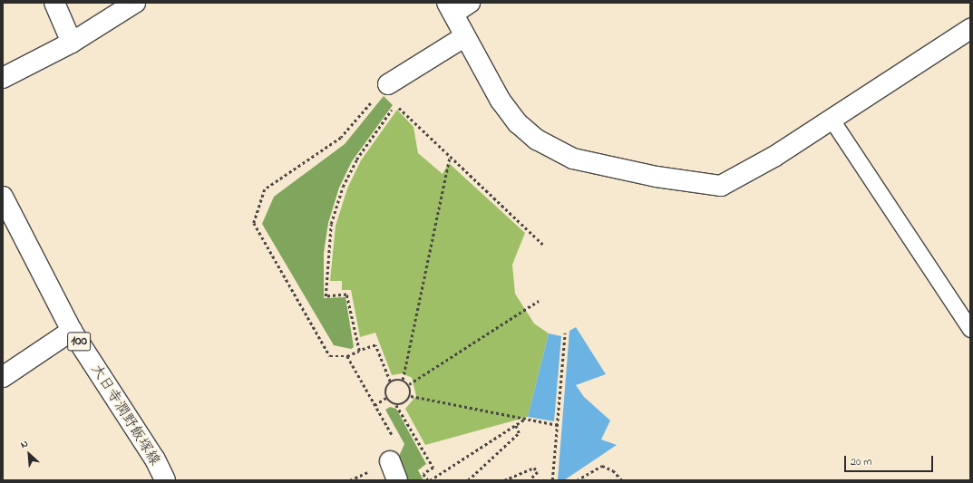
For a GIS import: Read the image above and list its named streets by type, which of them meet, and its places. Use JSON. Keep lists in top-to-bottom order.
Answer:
{
  "streets": {
    "street": ["100", "大日寺潤野飯塚線"]
  },
  "scale_bar": "20 m",
  "north": "top left"
}
